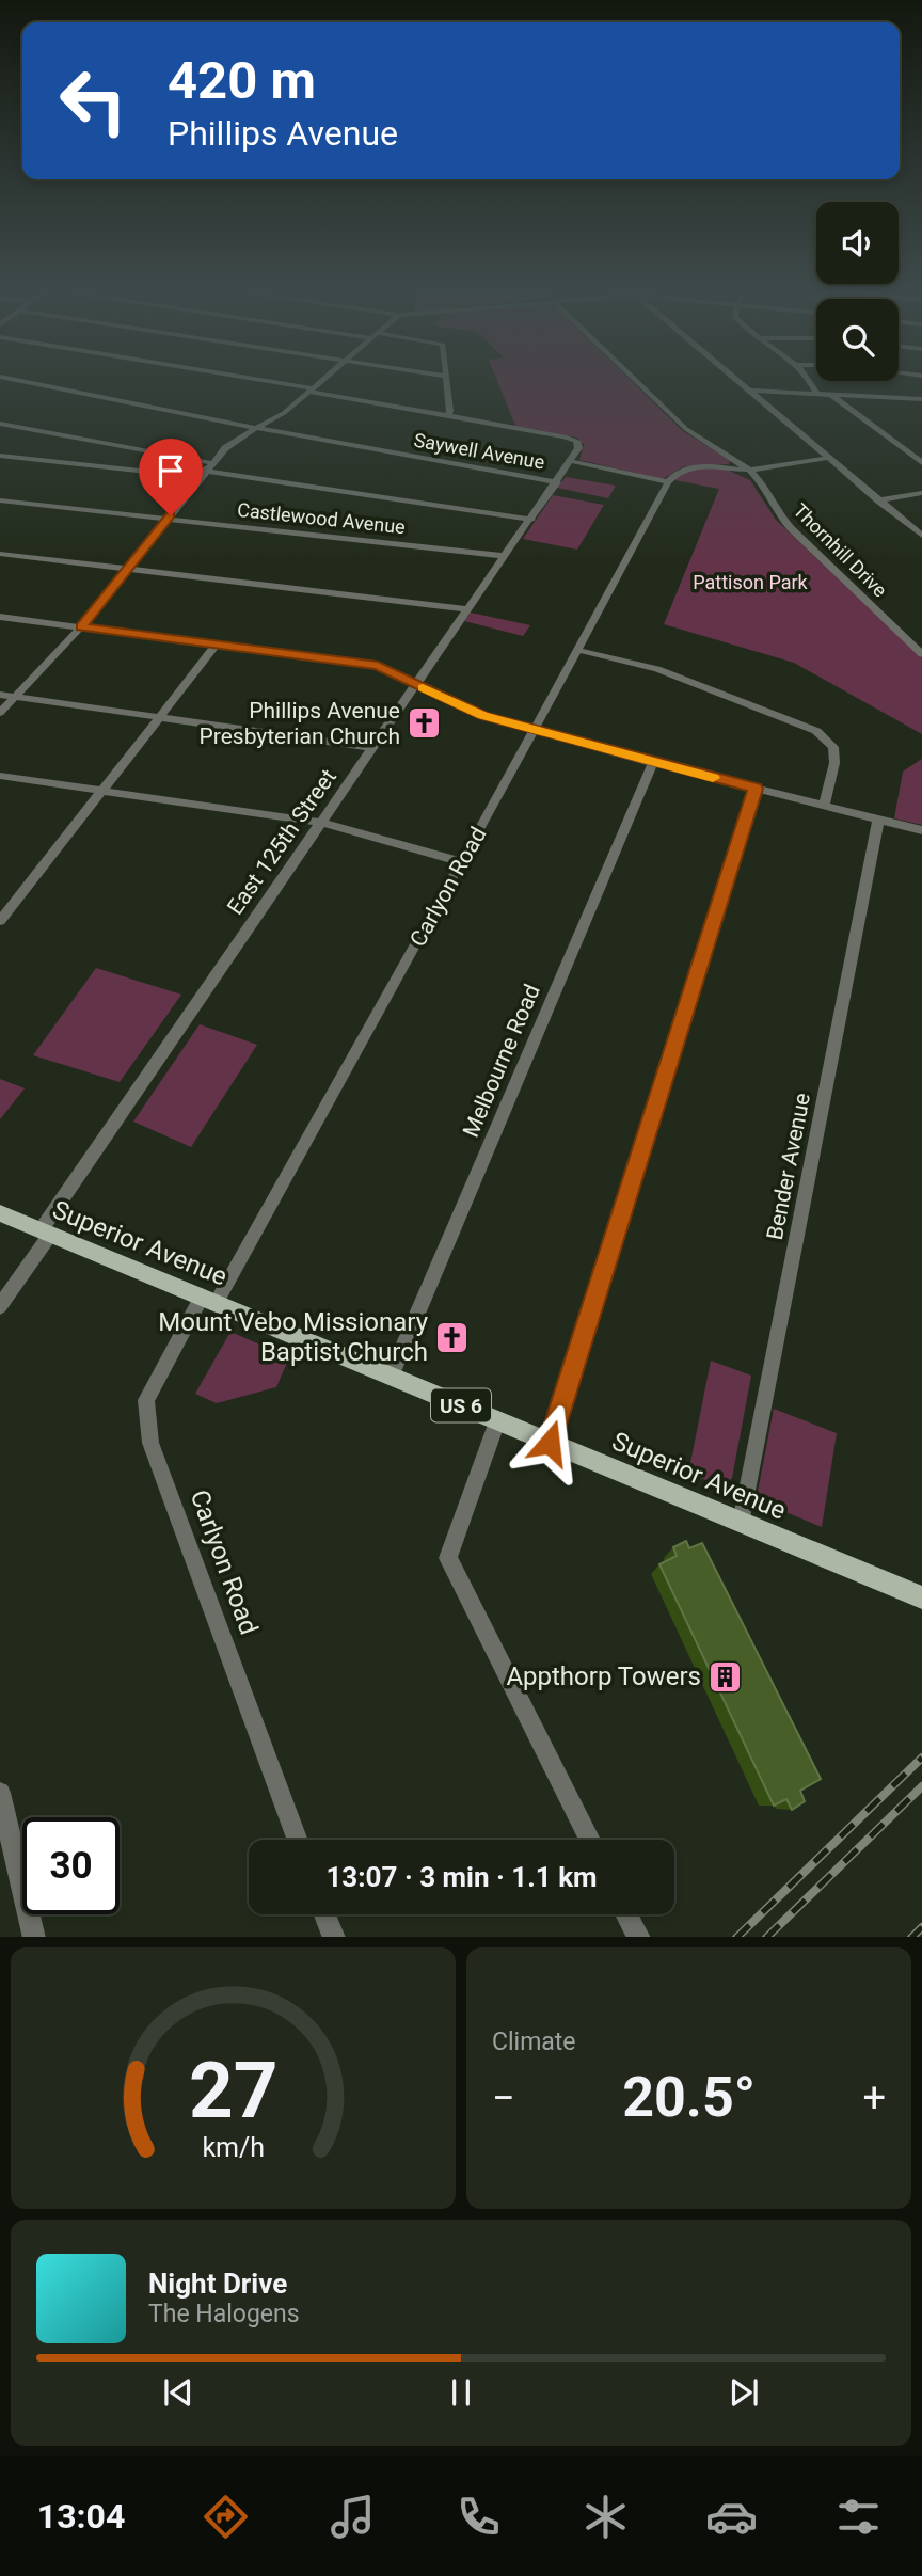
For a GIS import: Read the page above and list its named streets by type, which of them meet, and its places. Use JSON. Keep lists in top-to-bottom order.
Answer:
{
  "streets": {
    "main road": ["Superior Avenue", "US 6"],
    "street": [
      "Saywell Avenue",
      "Castlewood Avenue",
      "Thornhill Drive",
      "East 125th Street",
      "Carlyon Road",
      "Melbourne Road",
      "Bender Avenue"
    ]
  },
  "crossings": [
    ["Saywell Avenue", "East 125th Street"],
    ["Castlewood Avenue", "East 125th Street"],
    ["Thornhill Drive", "Carlyon Road"],
    ["East 125th Street", "Superior Avenue"],
    ["Carlyon Road", "Superior Avenue"],
    ["Melbourne Road", "Superior Avenue"],
    ["Bender Avenue", "Superior Avenue"]
  ],
  "parks": ["Pattison Park"],
  "places": {
    "church": ["Phillips Avenue Presbyterian Church", "Mount Vebo Missionary Baptist Church"],
    "building": ["Appthorp Towers"]
  },
  "page": {
    "turn": ["420 m", "Phillips Avenue"],
    "limit": "30",
    "trip": "13:07 · 3 min · 1.1 km",
    "tile": "Climate",
    "heat": ["−", "20.5°", "+"],
    "song": ["Night Drive", "The Halogens"],
    "tabs": "13:04",
    "gauge": ["27", "km/h"]
  }
}
